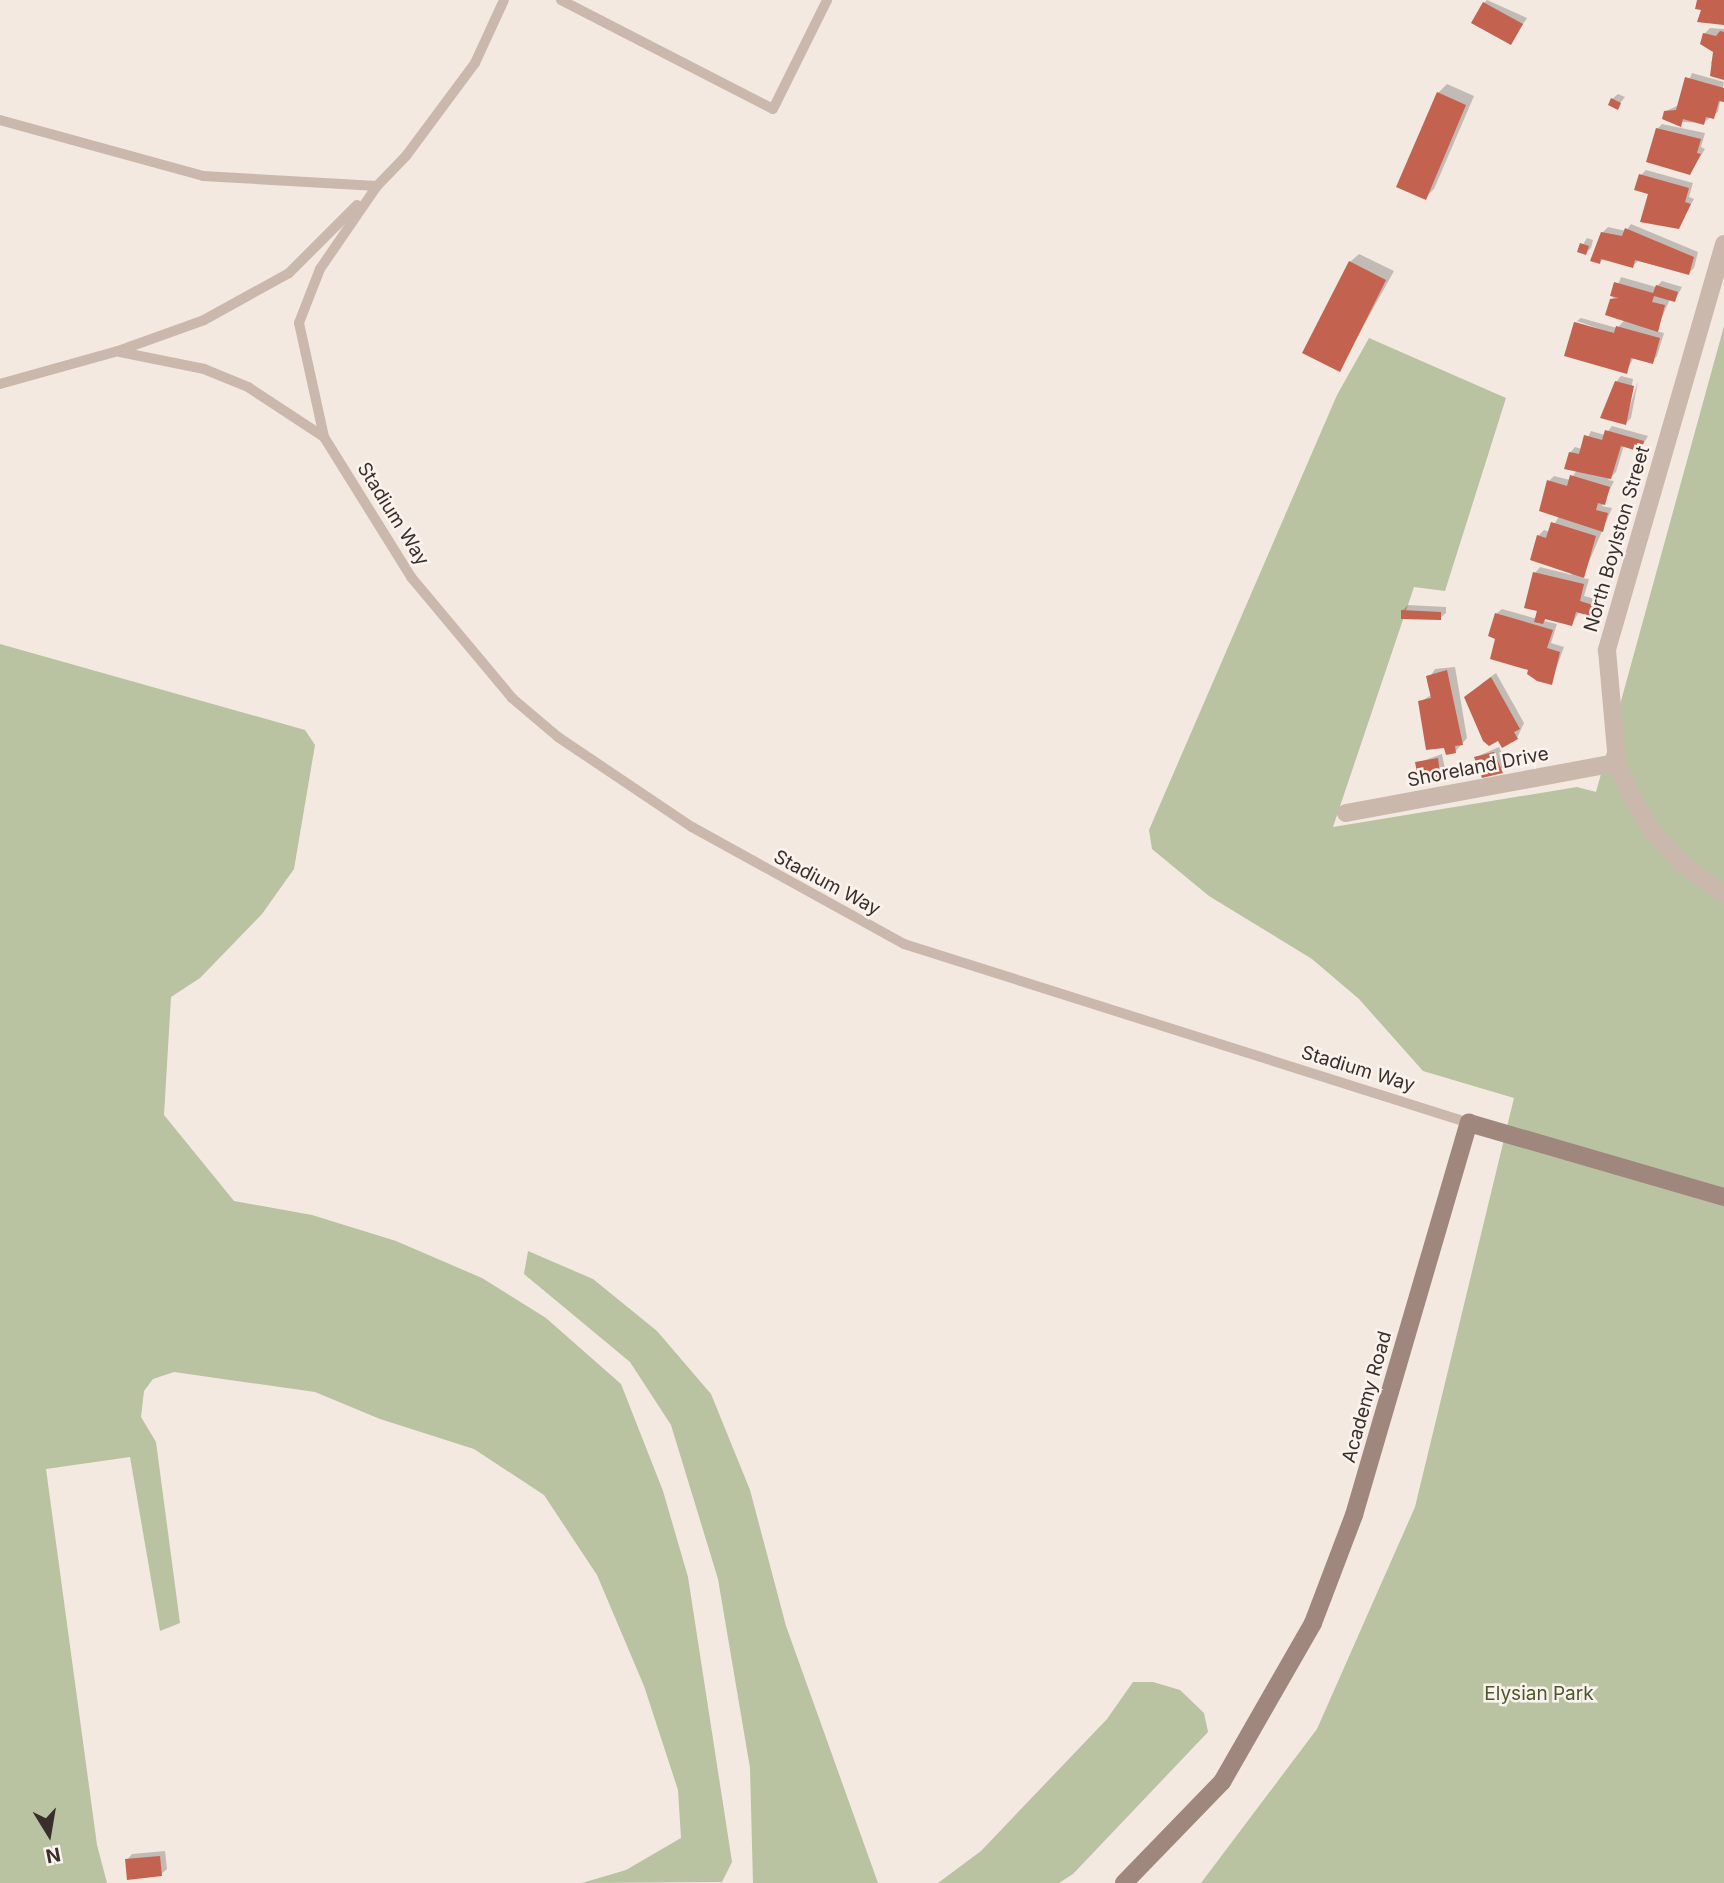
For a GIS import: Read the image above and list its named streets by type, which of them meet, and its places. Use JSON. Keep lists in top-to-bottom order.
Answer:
{
  "streets": {
    "main road": ["Academy Road"],
    "street": ["North Boylston Street", "Shoreland Drive"],
    "lane": ["Stadium Way"]
  },
  "crossings": [
    ["Stadium Way", "Academy Road"],
    ["North Boylston Street", "Shoreland Drive"]
  ],
  "parks": ["Elysian Park"],
  "north": "bottom"
}
